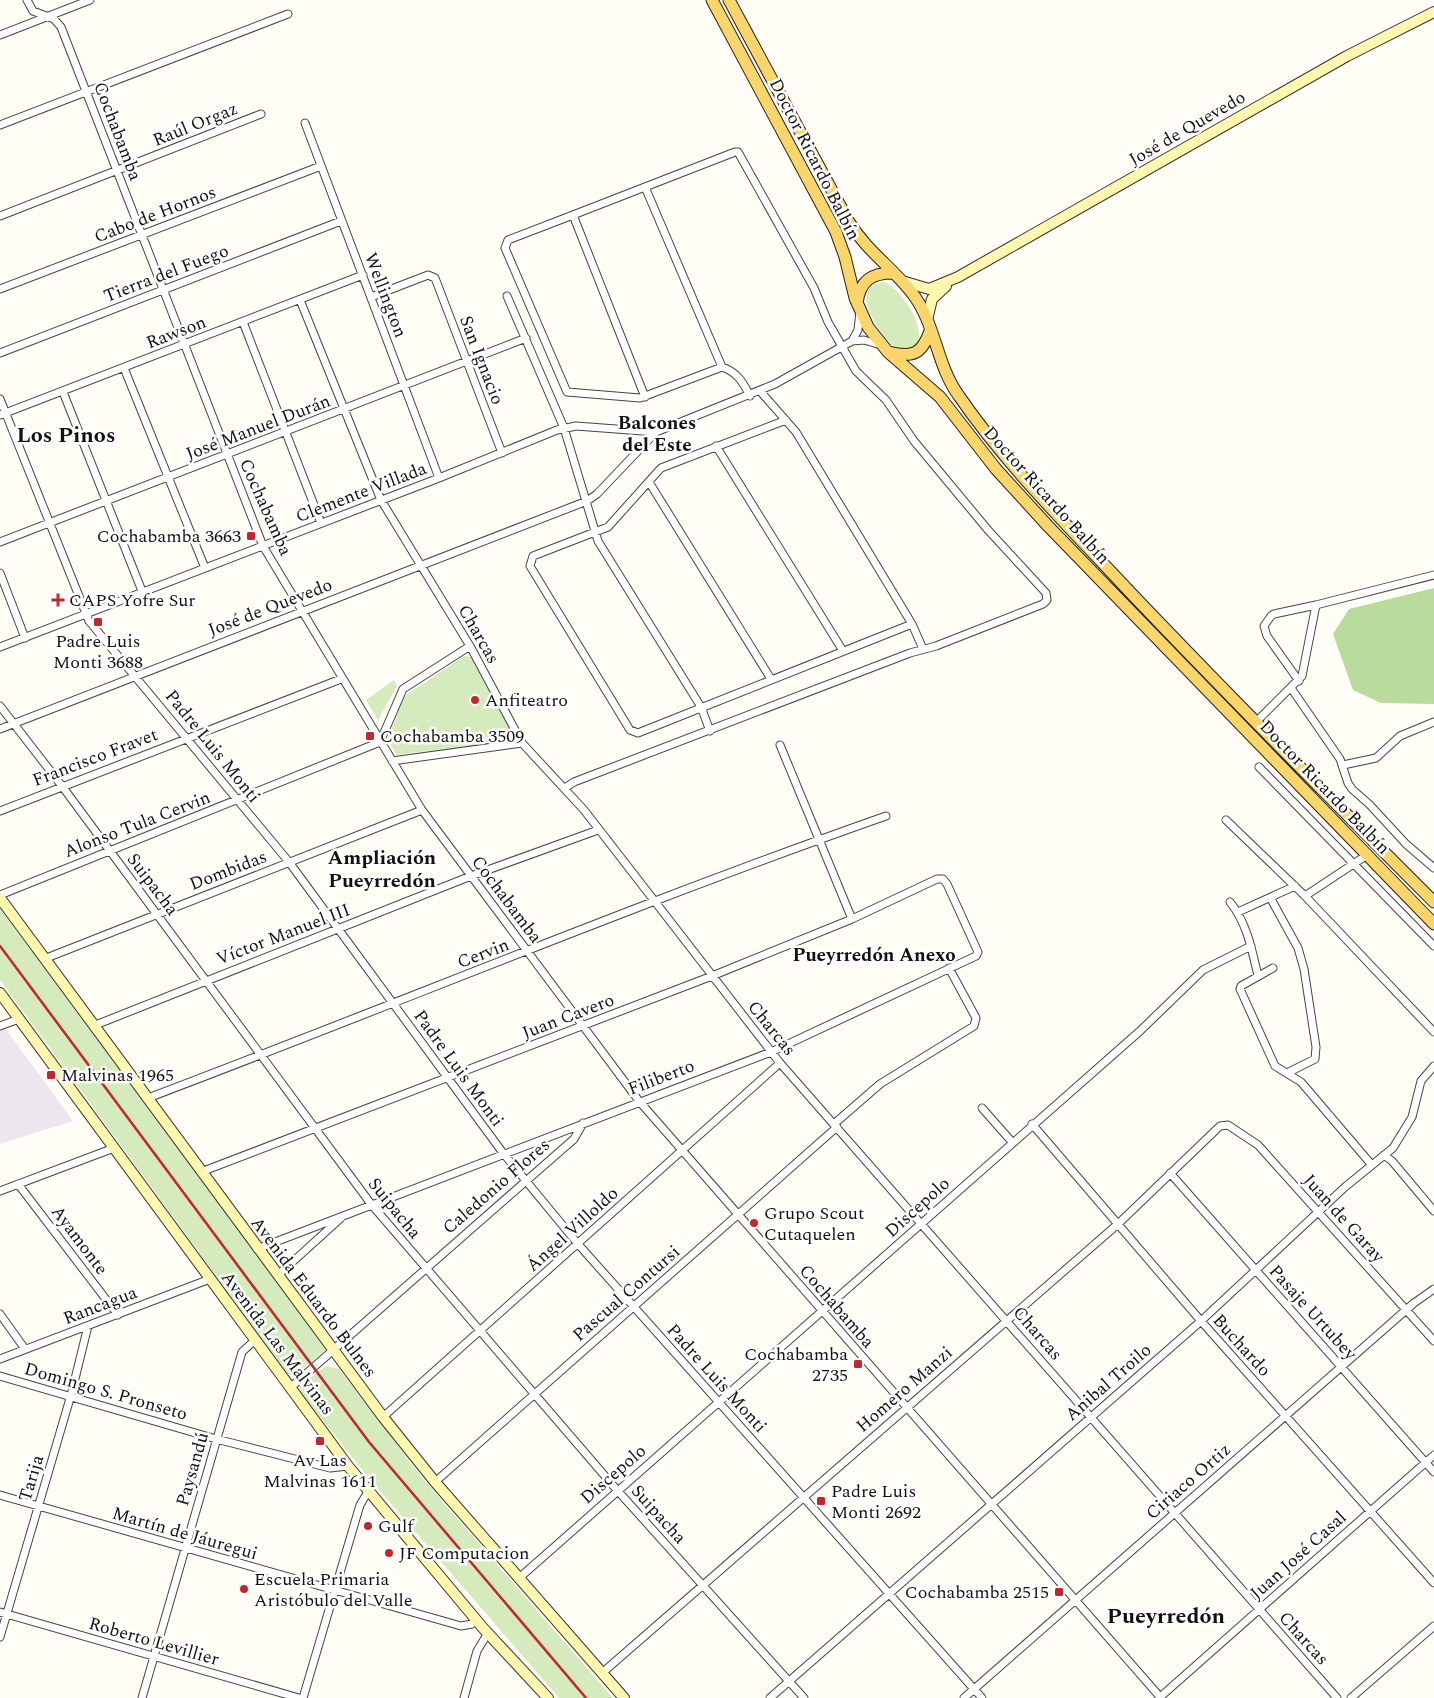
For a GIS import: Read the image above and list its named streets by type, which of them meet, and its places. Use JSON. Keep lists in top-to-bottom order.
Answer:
{
  "streets": {
    "main road": [
      "José de Quevedo",
      "Doctor Ricardo Balbín",
      "Avenida Eduardo Bulnes",
      "Avenida Las Malvinas"
    ],
    "street": [
      "Raúl Orgaz",
      "Cochabamba",
      "Cabo de Hornos",
      "Tierra del Fuego",
      "Wellington",
      "Rawson",
      "San Ignacio",
      "José Manuel Durán",
      "Clemente Villada",
      "Charcas",
      "Padre Luis Monti",
      "Francisco Fravet",
      "Alonso Tula Cervin",
      "Dombidas",
      "Suipacha",
      "Víctor Manuel III",
      "Cervin",
      "Juan Cavero",
      "Filiberto",
      "Caledonio Flores",
      "Discepolo",
      "Juan de Garay",
      "Ángel Villoldo",
      "Ayamonte",
      "Pascual Contursi",
      "Rancagua",
      "Pasaje Urtubey",
      "Buchardo",
      "Anibal Troilo",
      "Homero Manzi",
      "Domingo S. Pronseto",
      "Paysandú",
      "Tarija",
      "Ciriaco Ortiz",
      "Martín de Jáuregui",
      "Juan José Casal",
      "Roberto Levillier"
    ]
  },
  "crossings": [
    ["Raúl Orgaz", "Cochabamba"],
    ["José de Quevedo", "Cochabamba"],
    ["José de Quevedo", "Clemente Villada"],
    ["José de Quevedo", "Charcas"],
    ["José de Quevedo", "Padre Luis Monti"],
    ["José de Quevedo", "Suipacha"],
    ["Cochabamba", "Cabo de Hornos"],
    ["Cochabamba", "Tierra del Fuego"],
    ["Cochabamba", "Rawson"],
    ["Cochabamba", "José Manuel Durán"],
    ["Cochabamba", "Clemente Villada"],
    ["Cochabamba", "Francisco Fravet"],
    ["Cochabamba", "Alonso Tula Cervin"],
    ["Cochabamba", "Dombidas"],
    ["Cochabamba", "Víctor Manuel III"],
    ["Cochabamba", "Cervin"],
    ["Cochabamba", "Juan Cavero"],
    ["Cochabamba", "Filiberto"],
    ["Cochabamba", "Discepolo"],
    ["Cochabamba", "Ángel Villoldo"],
    ["Cochabamba", "Pascual Contursi"],
    ["Cochabamba", "Anibal Troilo"],
    ["Cochabamba", "Homero Manzi"],
    ["Cochabamba", "Ciriaco Ortiz"],
    ["Cochabamba", "Juan José Casal"],
    ["Cabo de Hornos", "Wellington"],
    ["Tierra del Fuego", "Wellington"],
    ["Wellington", "Rawson"],
    ["Wellington", "San Ignacio"],
    ["Wellington", "José Manuel Durán"],
    ["Wellington", "Clemente Villada"],
    ["Rawson", "Charcas"],
    ["Rawson", "Padre Luis Monti"],
    ["San Ignacio", "José Manuel Durán"],
    ["San Ignacio", "Clemente Villada"],
    ["José Manuel Durán", "Charcas"],
    ["José Manuel Durán", "Padre Luis Monti"],
    ["Clemente Villada", "Charcas"],
    ["Clemente Villada", "Padre Luis Monti"],
    ["Charcas", "Víctor Manuel III"],
    ["Charcas", "Cervin"],
    ["Charcas", "Juan Cavero"],
    ["Charcas", "Filiberto"],
    ["Charcas", "Discepolo"],
    ["Charcas", "Ángel Villoldo"],
    ["Charcas", "Pascual Contursi"],
    ["Charcas", "Anibal Troilo"],
    ["Charcas", "Homero Manzi"],
    ["Charcas", "Ciriaco Ortiz"],
    ["Charcas", "Juan José Casal"],
    ["Padre Luis Monti", "Francisco Fravet"],
    ["Padre Luis Monti", "Alonso Tula Cervin"],
    ["Padre Luis Monti", "Dombidas"],
    ["Padre Luis Monti", "Víctor Manuel III"],
    ["Padre Luis Monti", "Cervin"],
    ["Padre Luis Monti", "Juan Cavero"],
    ["Padre Luis Monti", "Filiberto"],
    ["Padre Luis Monti", "Caledonio Flores"],
    ["Padre Luis Monti", "Discepolo"],
    ["Padre Luis Monti", "Ángel Villoldo"],
    ["Padre Luis Monti", "Pascual Contursi"],
    ["Padre Luis Monti", "Anibal Troilo"],
    ["Padre Luis Monti", "Homero Manzi"],
    ["Padre Luis Monti", "Ciriaco Ortiz"],
    ["Francisco Fravet", "Suipacha"],
    ["Alonso Tula Cervin", "Suipacha"],
    ["Alonso Tula Cervin", "Avenida Eduardo Bulnes"],
    ["Dombidas", "Suipacha"],
    ["Dombidas", "Avenida Eduardo Bulnes"],
    ["Suipacha", "Víctor Manuel III"],
    ["Suipacha", "Cervin"],
    ["Suipacha", "Juan Cavero"],
    ["Suipacha", "Filiberto"],
    ["Suipacha", "Caledonio Flores"],
    ["Suipacha", "Discepolo"],
    ["Suipacha", "Ángel Villoldo"],
    ["Suipacha", "Pascual Contursi"],
    ["Suipacha", "Anibal Troilo"],
    ["Suipacha", "Homero Manzi"],
    ["Víctor Manuel III", "Avenida Eduardo Bulnes"],
    ["Cervin", "Avenida Eduardo Bulnes"],
    ["Juan Cavero", "Filiberto"],
    ["Juan Cavero", "Avenida Eduardo Bulnes"],
    ["Filiberto", "Caledonio Flores"],
    ["Filiberto", "Pascual Contursi"],
    ["Filiberto", "Avenida Eduardo Bulnes"],
    ["Caledonio Flores", "Avenida Eduardo Bulnes"],
    ["Caledonio Flores", "Avenida Las Malvinas"],
    ["Discepolo", "Avenida Eduardo Bulnes"],
    ["Discepolo", "Buchardo"],
    ["Juan de Garay", "Anibal Troilo"],
    ["Juan de Garay", "Homero Manzi"],
    ["Juan de Garay", "Ciriaco Ortiz"],
    ["Ángel Villoldo", "Avenida Eduardo Bulnes"],
    ["Ayamonte", "Rancagua"],
    ["Pascual Contursi", "Avenida Eduardo Bulnes"],
    ["Avenida Eduardo Bulnes", "Homero Manzi"],
    ["Rancagua", "Avenida Las Malvinas"],
    ["Rancagua", "Tarija"],
    ["Pasaje Urtubey", "Anibal Troilo"],
    ["Pasaje Urtubey", "Homero Manzi"],
    ["Pasaje Urtubey", "Ciriaco Ortiz"],
    ["Pasaje Urtubey", "Juan José Casal"],
    ["Avenida Las Malvinas", "Domingo S. Pronseto"],
    ["Avenida Las Malvinas", "Paysandú"],
    ["Avenida Las Malvinas", "Martín de Jáuregui"],
    ["Buchardo", "Anibal Troilo"],
    ["Buchardo", "Homero Manzi"],
    ["Buchardo", "Ciriaco Ortiz"],
    ["Buchardo", "Juan José Casal"],
    ["Domingo S. Pronseto", "Paysandú"],
    ["Domingo S. Pronseto", "Tarija"],
    ["Paysandú", "Martín de Jáuregui"],
    ["Paysandú", "Roberto Levillier"],
    ["Tarija", "Martín de Jáuregui"],
    ["Tarija", "Roberto Levillier"]
  ],
  "districts": [
    "Balcones del Este",
    "Los Pinos",
    "Ampliación Pueyrredón",
    "Pueyrredón Anexo",
    "Pueyrredón"
  ],
  "places": {
    "transit": [
      "Cochabamba 3663",
      "Padre Luis Monti 3688",
      "Cochabamba 3509",
      "Malvinas 1965",
      "Cochabamba 2735",
      "Av Las Malvinas 1611",
      "Padre Luis Monti 2692",
      "Cochabamba 2515"
    ],
    "health": ["CAPS Yofre Sur"],
    "other": [
      "Anfiteatro",
      "Grupo Scout Cutaquelen",
      "Gulf",
      "JF Computacion",
      "Escuela Primaria Aristóbulo del Valle"
    ]
  }
}
